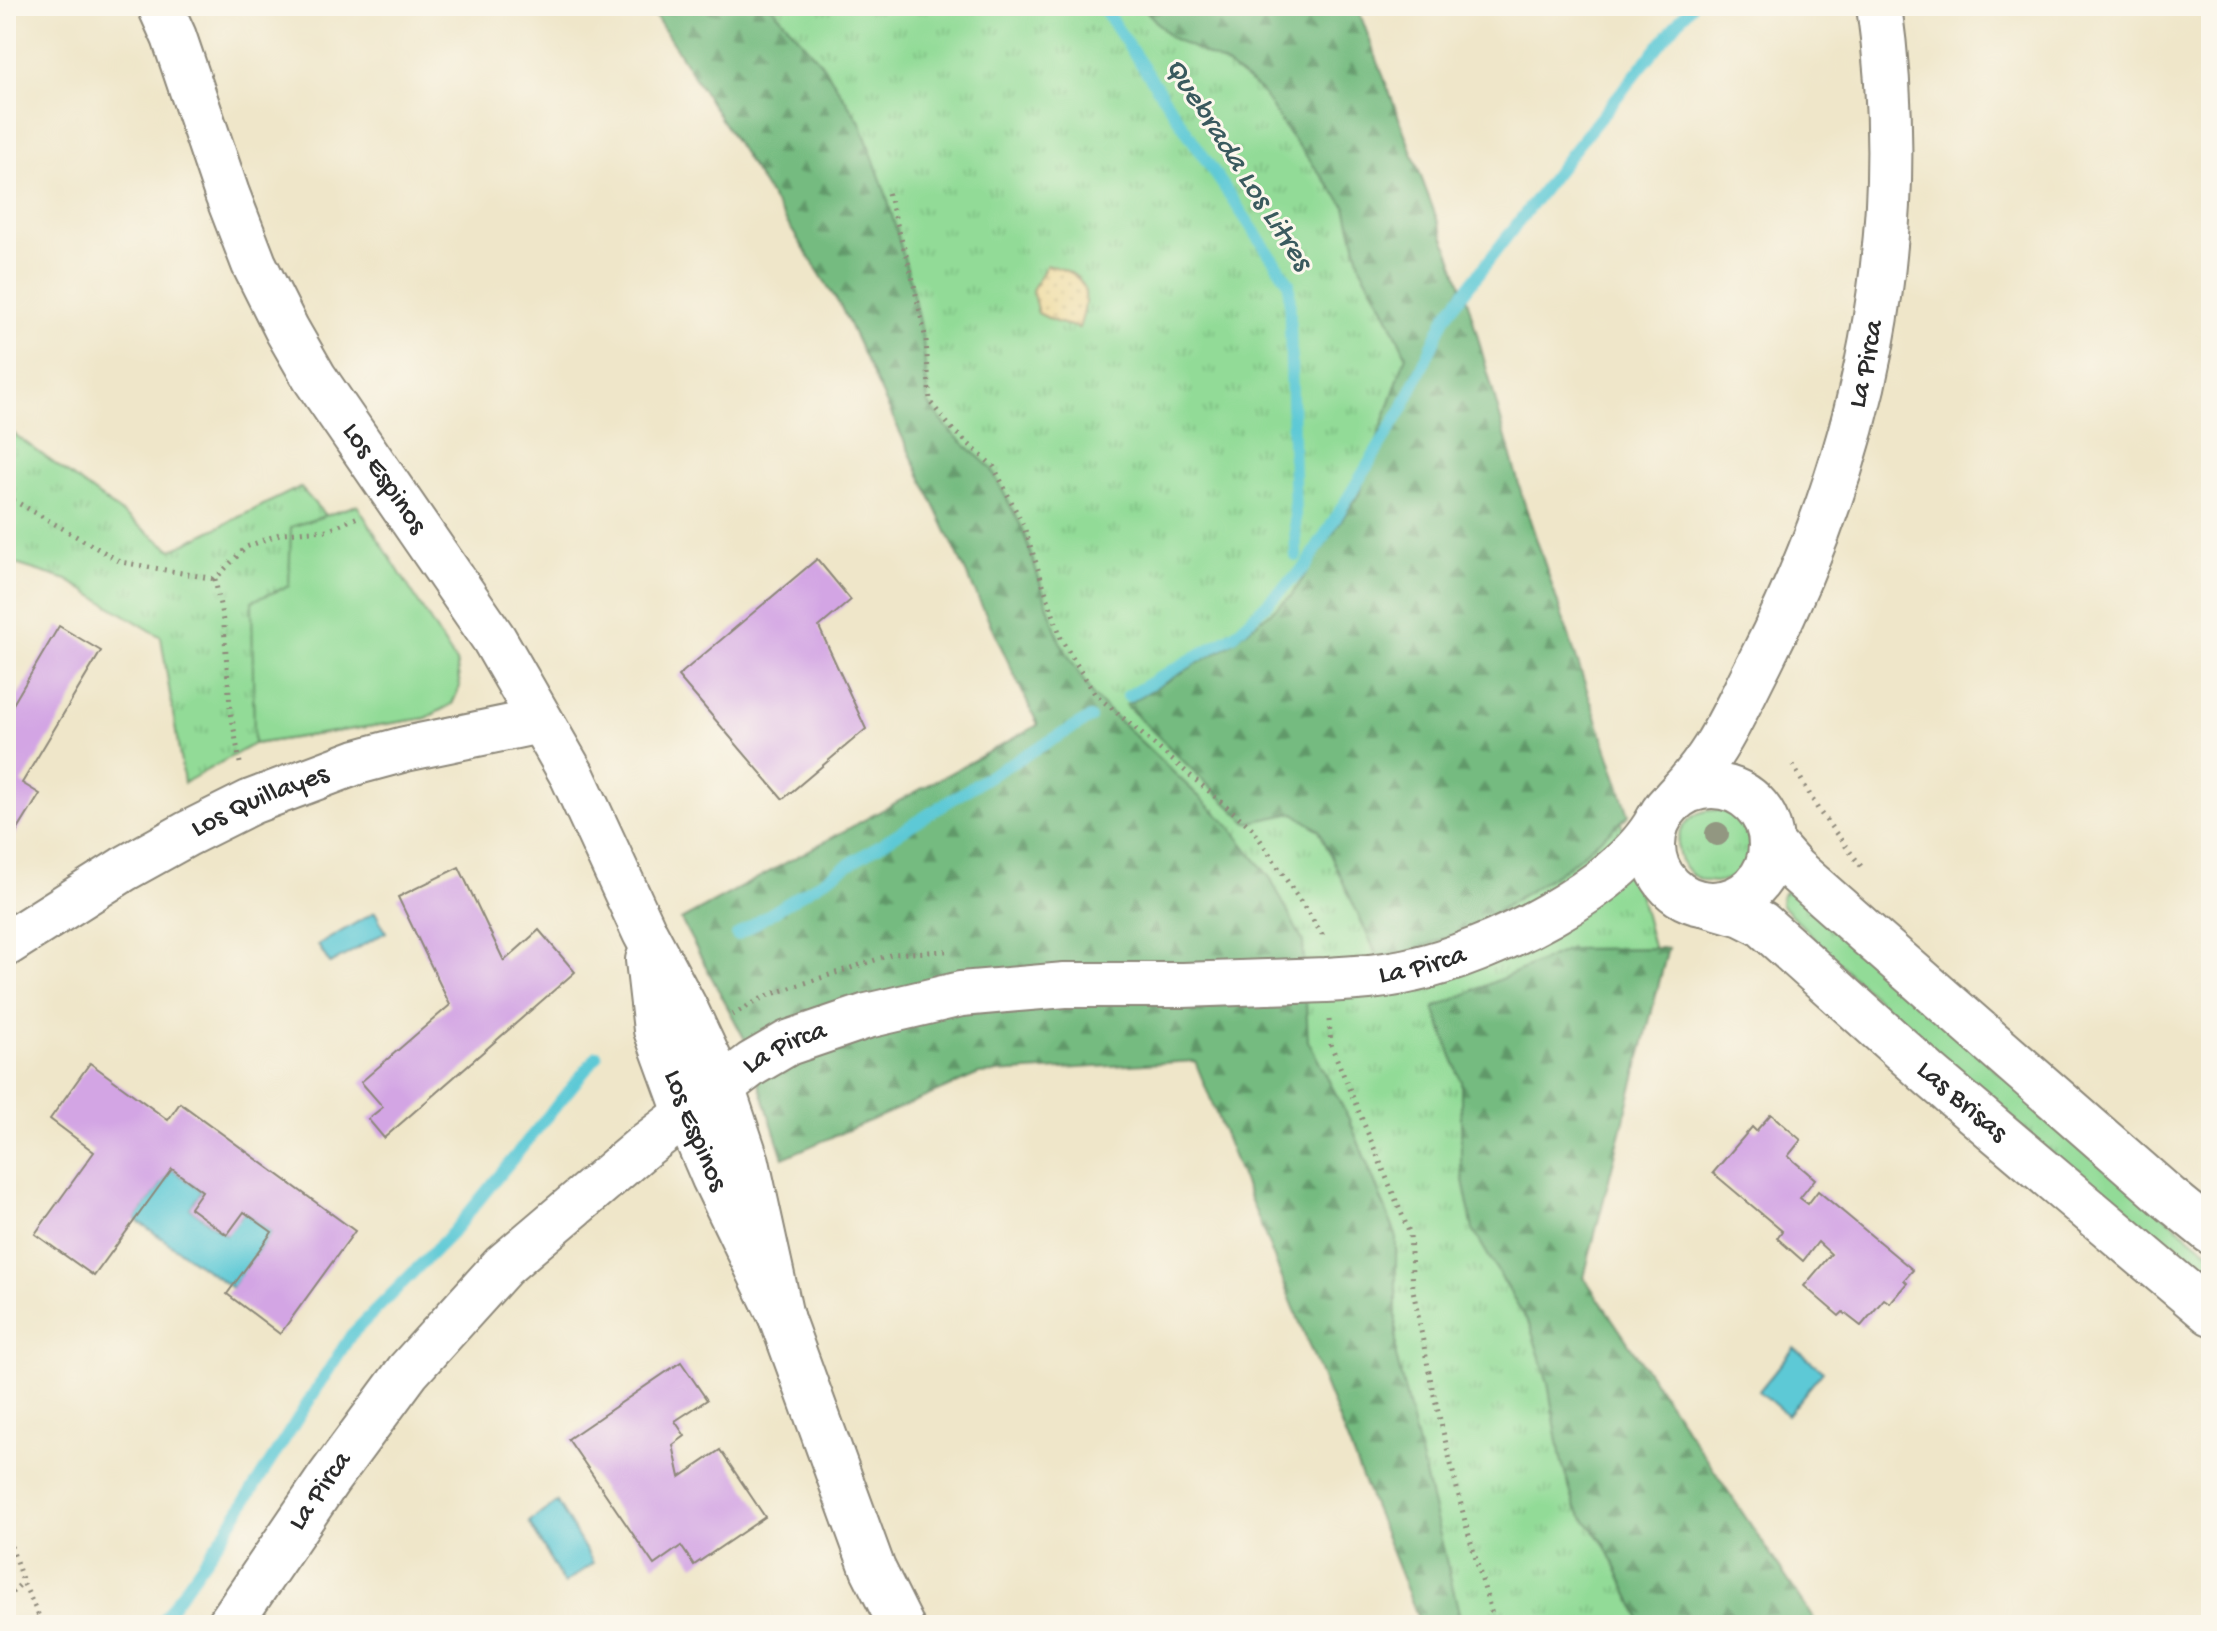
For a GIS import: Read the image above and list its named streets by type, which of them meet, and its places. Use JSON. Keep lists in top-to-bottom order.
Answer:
{
  "streets": {
    "street": [
      "La Pirca",
      "Los Espinos",
      "Los Quillayes",
      "Las Brisas"
    ]
  },
  "crossings": [
    ["La Pirca", "Los Espinos"],
    ["La Pirca", "Las Brisas"],
    ["Los Espinos", "Los Quillayes"]
  ],
  "water": ["Quebrada Los Litres"]
}
